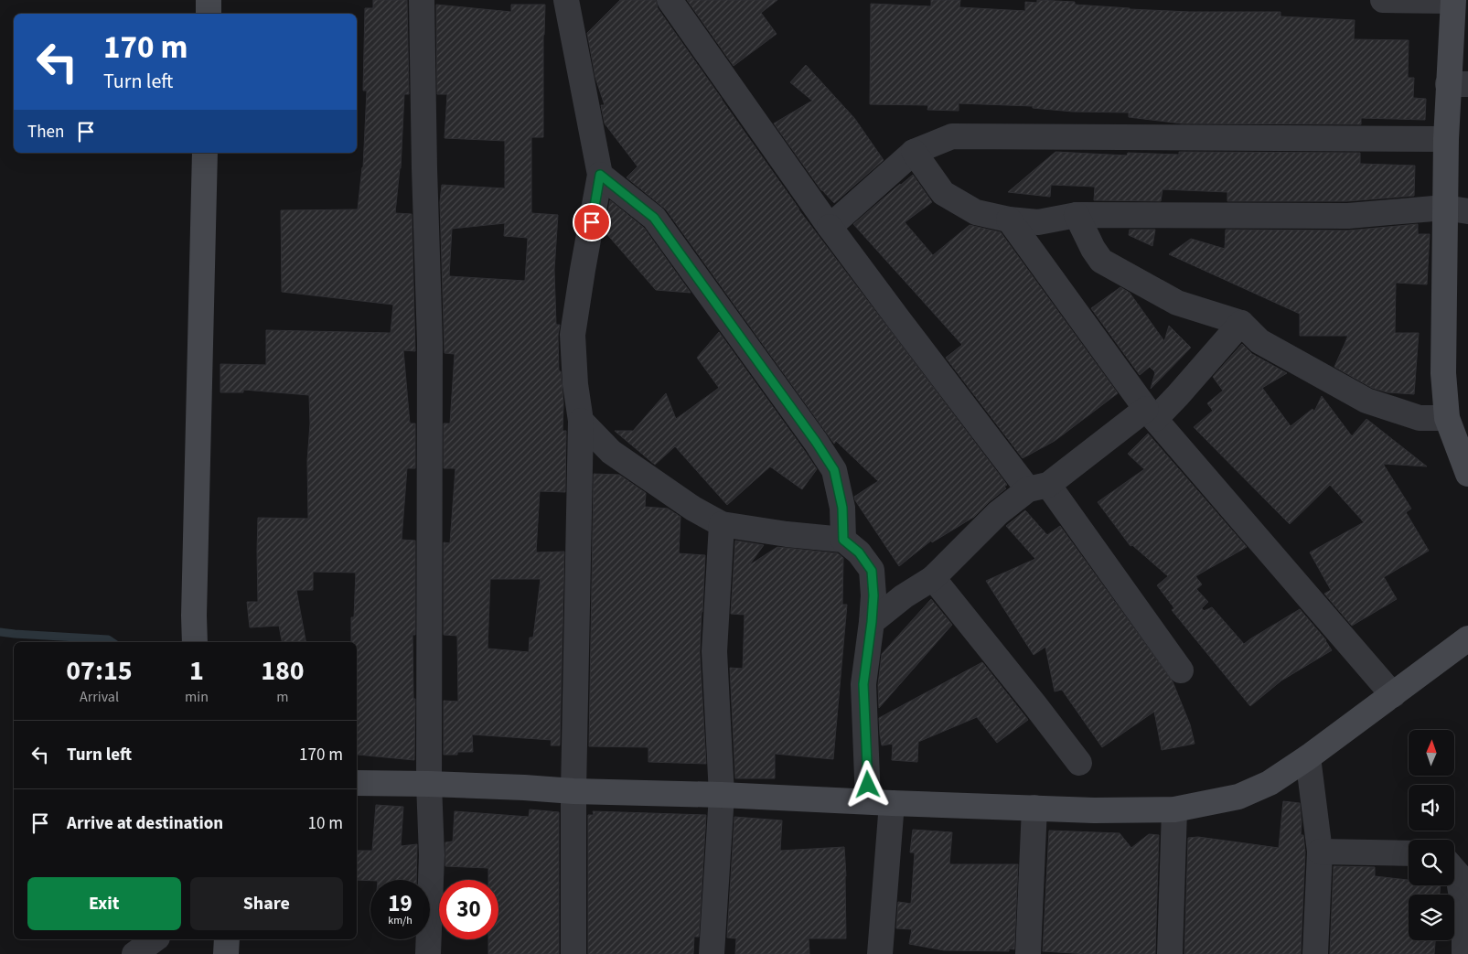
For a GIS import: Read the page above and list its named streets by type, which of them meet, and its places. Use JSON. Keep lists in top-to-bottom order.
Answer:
{
  "north": "top",
  "page": {
    "turn": ["170 m", "Turn left"],
    "then": "Then",
    "eta": [
      "07:15",
      "Arrival",
      "1",
      "min",
      "180",
      "m"
    ],
    "list": [
      {
        "name": "Turn left",
        "value": "170 m"
      },
      {
        "name": "Arrive at destination",
        "value": "10 m"
      }
    ],
    "buttons": ["Exit", "Share"],
    "speed": "19 km/h",
    "limit": "30"
  }
}
